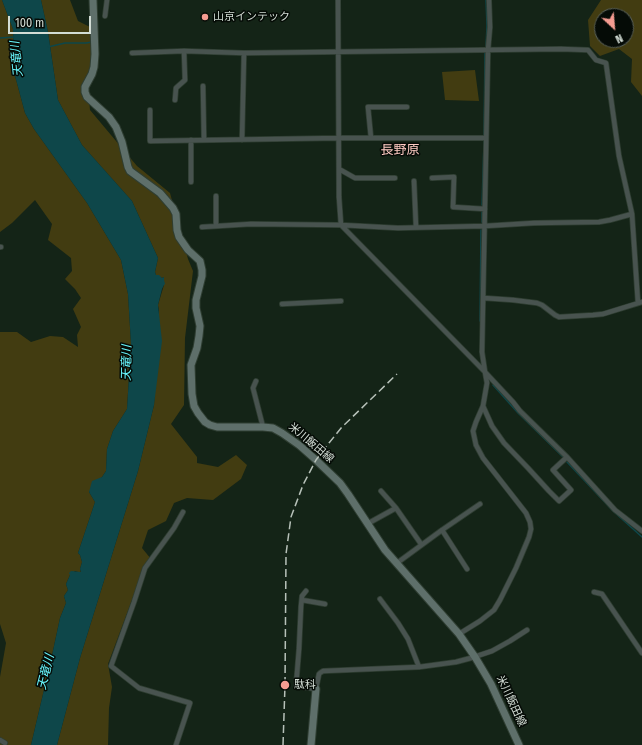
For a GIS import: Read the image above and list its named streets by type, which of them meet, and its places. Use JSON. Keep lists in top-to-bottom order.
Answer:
{
  "streets": {
    "main road": ["米川飯田線"]
  },
  "districts": ["長野原"],
  "water": ["天竜川"],
  "places": ["山京インテック", "駄科"],
  "scale_bar": "100 m",
  "north": "bottom right"
}
